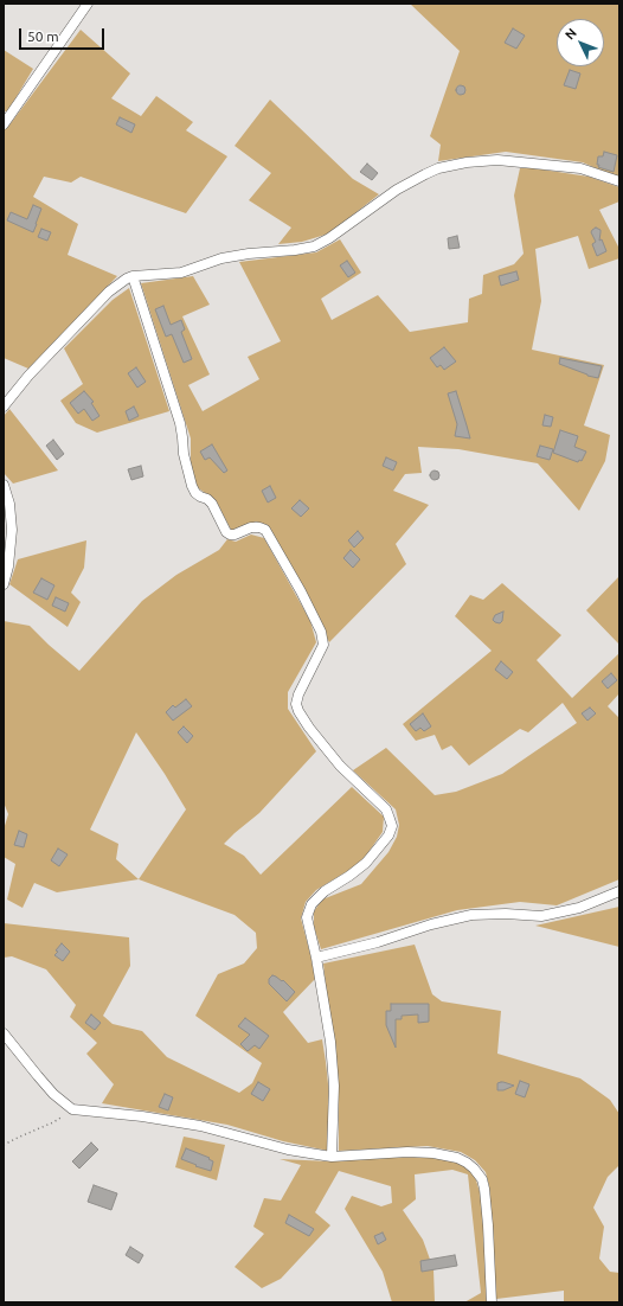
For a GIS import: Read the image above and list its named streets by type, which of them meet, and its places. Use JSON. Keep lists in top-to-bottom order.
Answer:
{
  "scale_bar": "50 m",
  "north": "top left"
}
